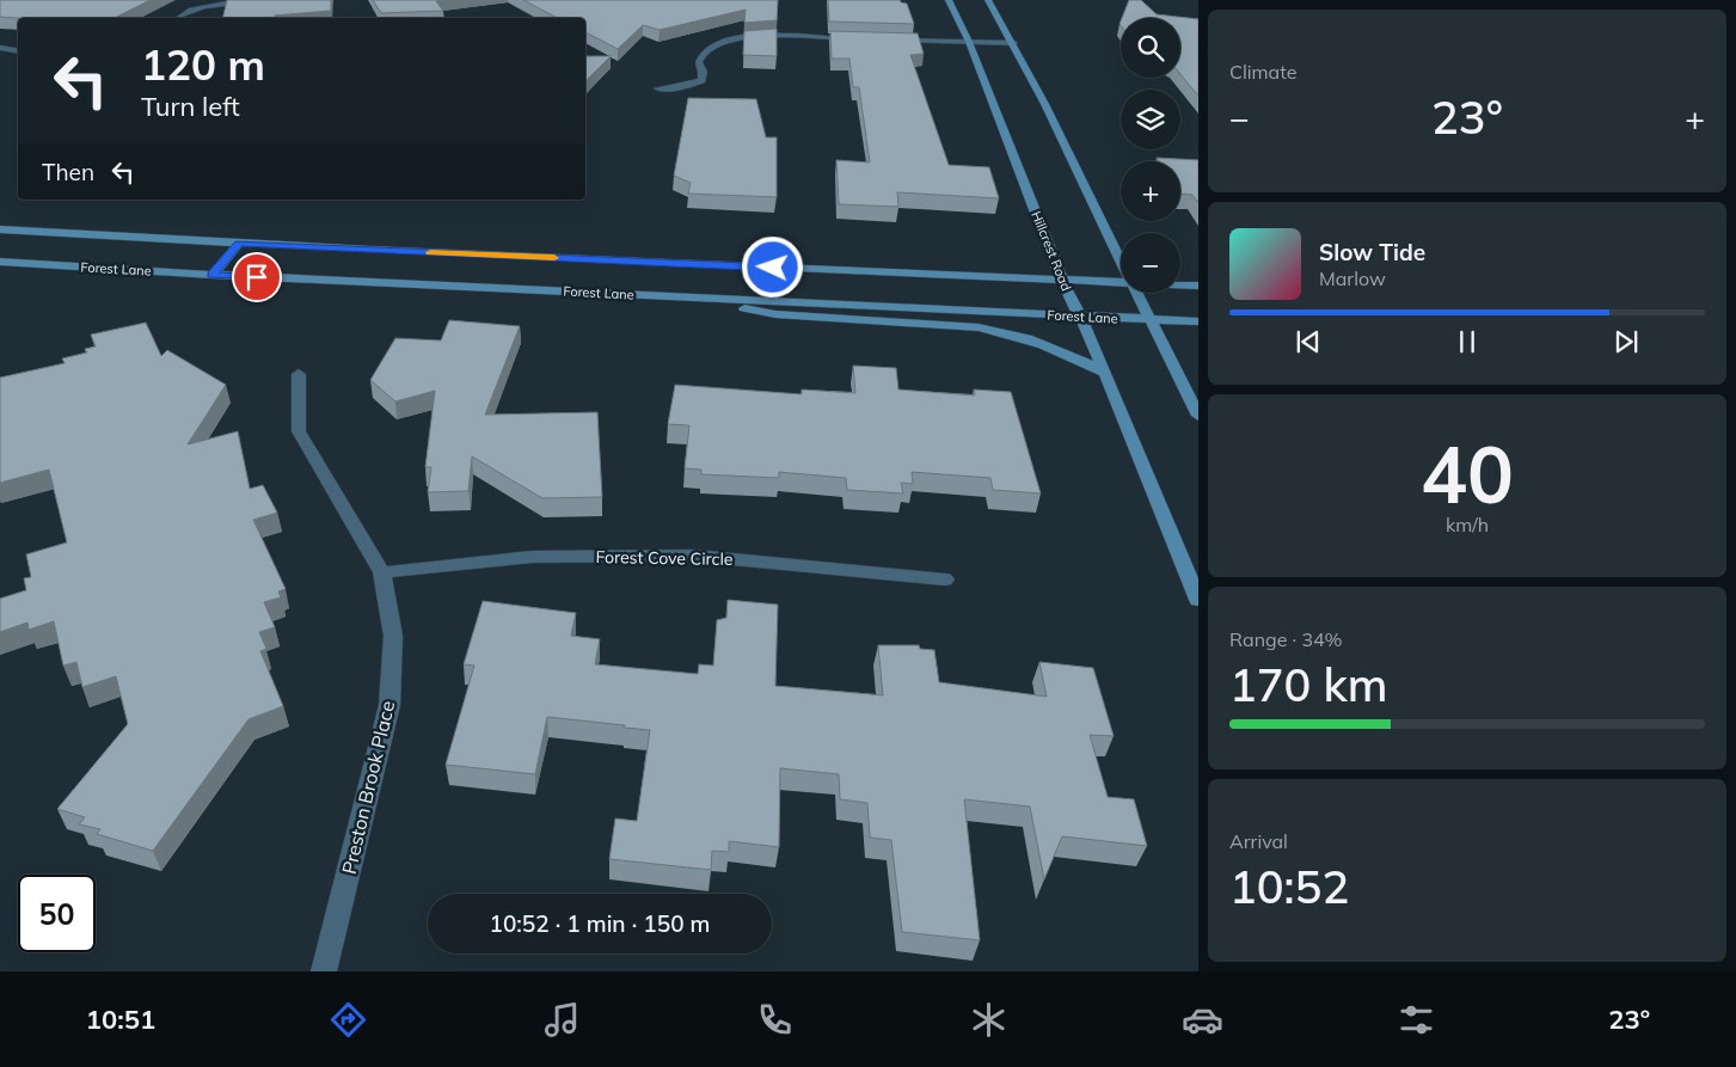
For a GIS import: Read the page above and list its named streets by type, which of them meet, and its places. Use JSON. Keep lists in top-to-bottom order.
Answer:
{
  "streets": {
    "main road": ["Hillcrest Road", "Forest Lane"],
    "street": ["Forest Cove Circle", "Preston Brook Place"]
  },
  "crossings": [
    ["Hillcrest Road", "Forest Lane"],
    ["Forest Cove Circle", "Preston Brook Place"]
  ],
  "page": {
    "tile": [
      "Climate",
      ["40", "km/h"],
      ["Range · 34%", "170 km"],
      ["Arrival", "10:52"]
    ],
    "map_buttons": ["+", "−"],
    "turn": ["120 m", "Turn left"],
    "heat": ["−", "23°", "+"],
    "then": "Then",
    "song": ["Slow Tide", "Marlow"],
    "limit": "50",
    "trip": "10:52 · 1 min · 150 m",
    "tabs": ["10:51", "23°"]
  }
}
